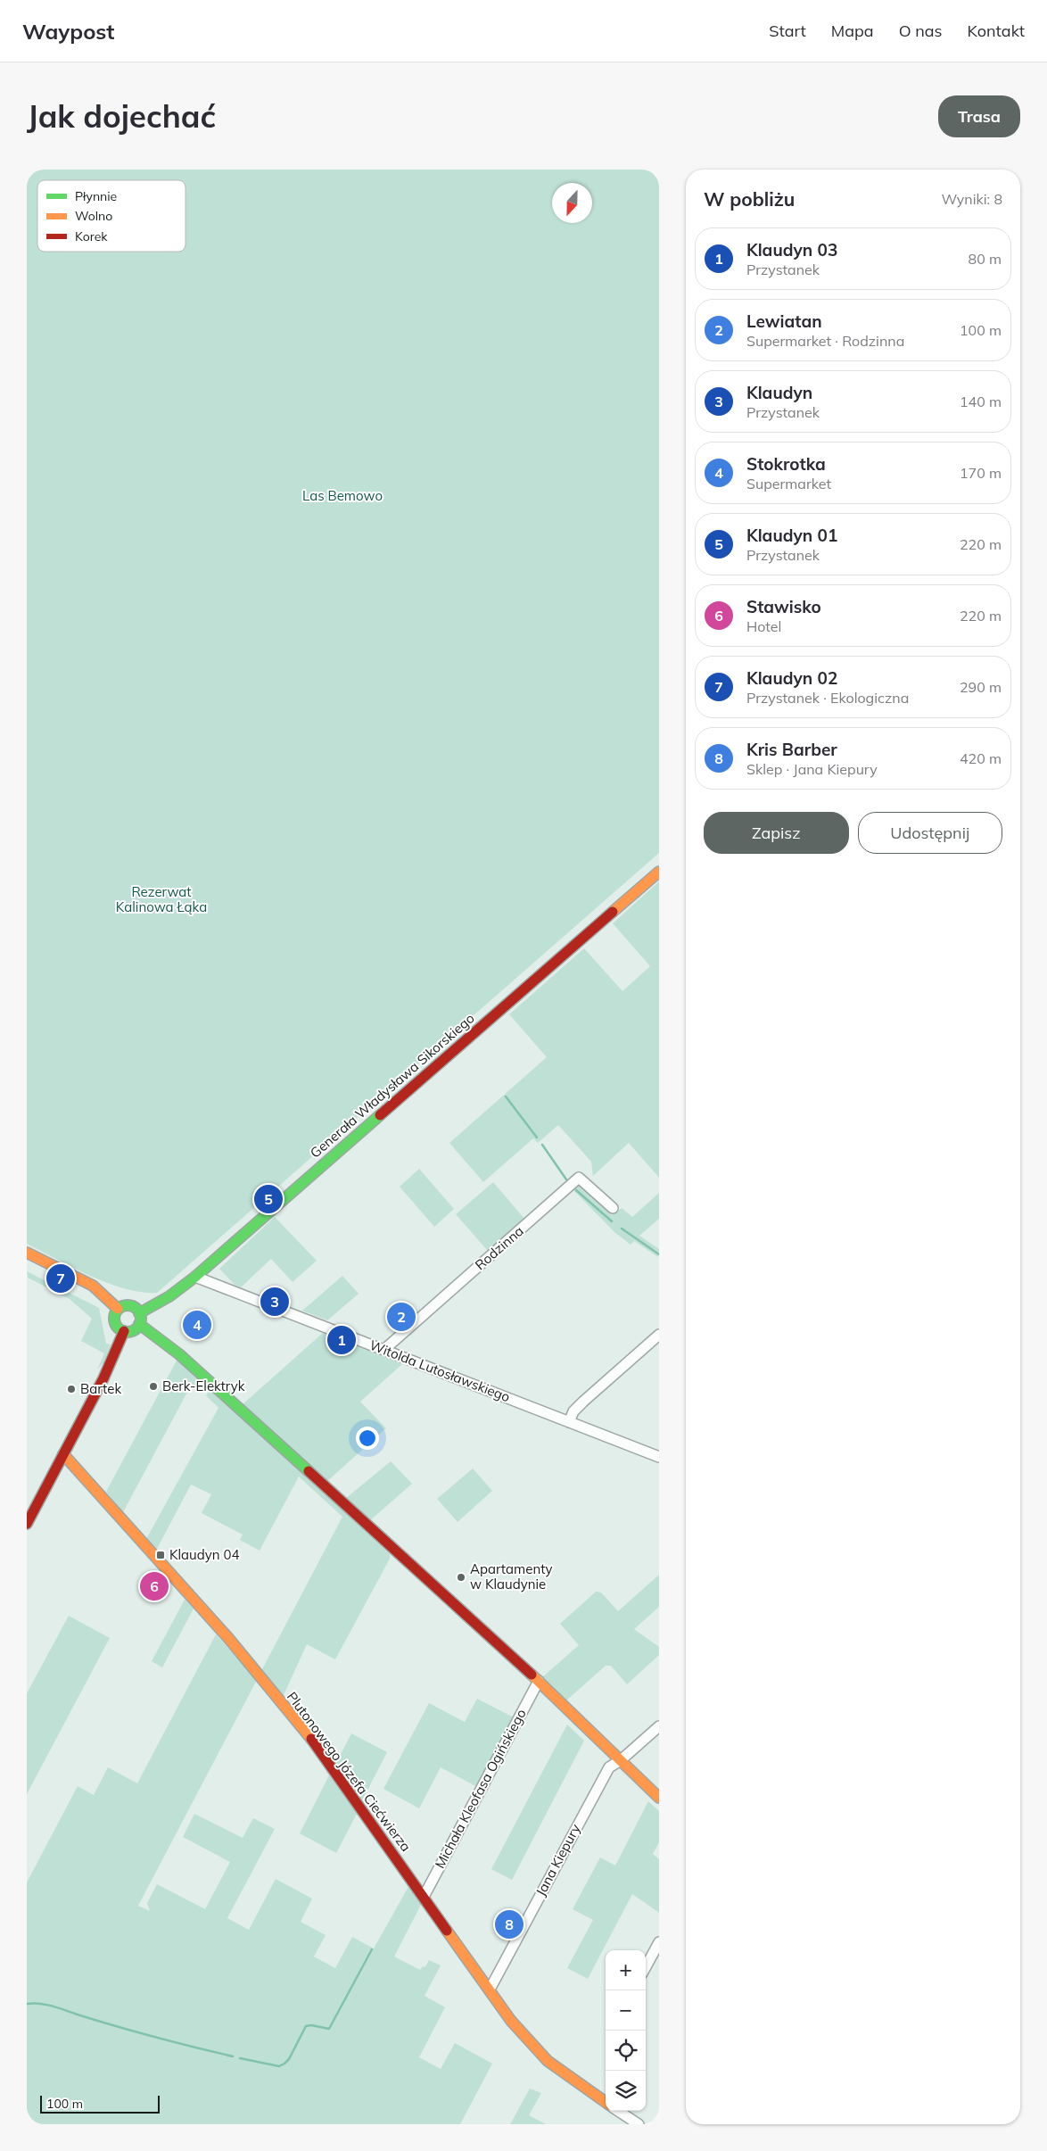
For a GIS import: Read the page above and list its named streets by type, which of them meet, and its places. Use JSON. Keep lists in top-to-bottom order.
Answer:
{
  "streets": {
    "street": [
      "Generała Władysława Sikorskiego",
      "Rodzinna",
      "Witolda Lutosławskiego",
      "Plutonowego Józefa Ciećwierza",
      "Michała Kleofasa Ogińskiego",
      "Jana Kiepury"
    ]
  },
  "crossings": [
    ["Generała Władysława Sikorskiego", "Witolda Lutosławskiego"],
    ["Rodzinna", "Witolda Lutosławskiego"],
    ["Plutonowego Józefa Ciećwierza", "Michała Kleofasa Ogińskiego"],
    ["Plutonowego Józefa Ciećwierza", "Jana Kiepury"]
  ],
  "parks": ["Las Bemowo", "Rezerwat Kalinowa Łąka"],
  "places": {
    "other": ["Berk-Elektryk", "Bartek", "Apartamenty w Klaudynie"],
    "transit": ["Klaudyn 04"]
  },
  "legend": ["Płynnie", "Wolno", "Korek"],
  "scale_bar": "100 m",
  "north": "bottom",
  "page": {
    "header": "Waypost",
    "nav": [
      "Start",
      "Mapa",
      "O nas",
      "Kontakt"
    ],
    "buttons": [
      "Trasa",
      ["Zapisz", "Udostępnij"]
    ],
    "title": "Jak dojechać",
    "heading": ["W pobliżu", "Wyniki: 8"],
    "list": [
      {
        "mark": "1",
        "name": "Klaudyn 03",
        "note": "Przystanek",
        "value": "80 m"
      },
      {
        "mark": "2",
        "name": "Lewiatan",
        "note": "Supermarket · Rodzinna",
        "value": "100 m"
      },
      {
        "mark": "3",
        "name": "Klaudyn",
        "note": "Przystanek",
        "value": "140 m"
      },
      {
        "mark": "4",
        "name": "Stokrotka",
        "note": "Supermarket",
        "value": "170 m"
      },
      {
        "mark": "5",
        "name": "Klaudyn 01",
        "note": "Przystanek",
        "value": "220 m"
      },
      {
        "mark": "6",
        "name": "Stawisko",
        "note": "Hotel",
        "value": "220 m"
      },
      {
        "mark": "7",
        "name": "Klaudyn 02",
        "note": "Przystanek · Ekologiczna",
        "value": "290 m"
      },
      {
        "mark": "8",
        "name": "Kris Barber",
        "note": "Sklep · Jana Kiepury",
        "value": "420 m"
      }
    ],
    "pins": [
      "5",
      "7",
      "3",
      "2",
      "4",
      "1",
      "6",
      "8"
    ],
    "map_buttons": ["+", "−"],
    "scale": "100 m"
  }
}
